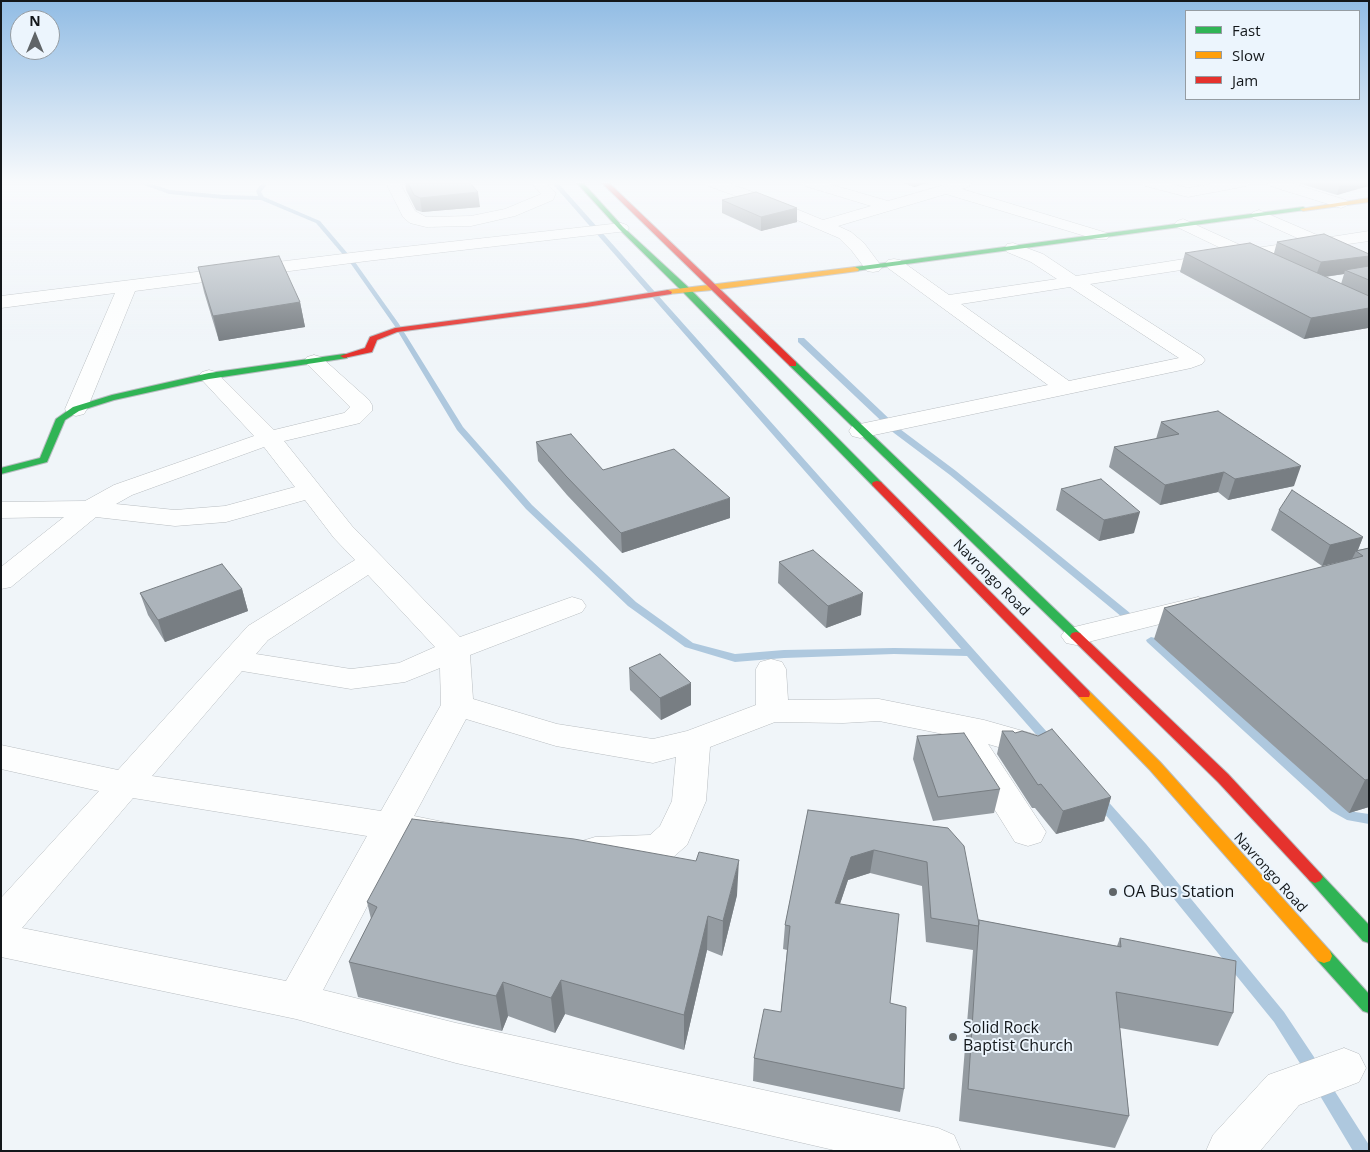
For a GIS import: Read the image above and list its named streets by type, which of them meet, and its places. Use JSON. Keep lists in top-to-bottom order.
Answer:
{
  "streets": {
    "main road": ["Navrongo Road"]
  },
  "places": ["OA Bus Station", "Solid Rock Baptist Church"],
  "legend": ["Fast", "Slow", "Jam"],
  "north": "top"
}
